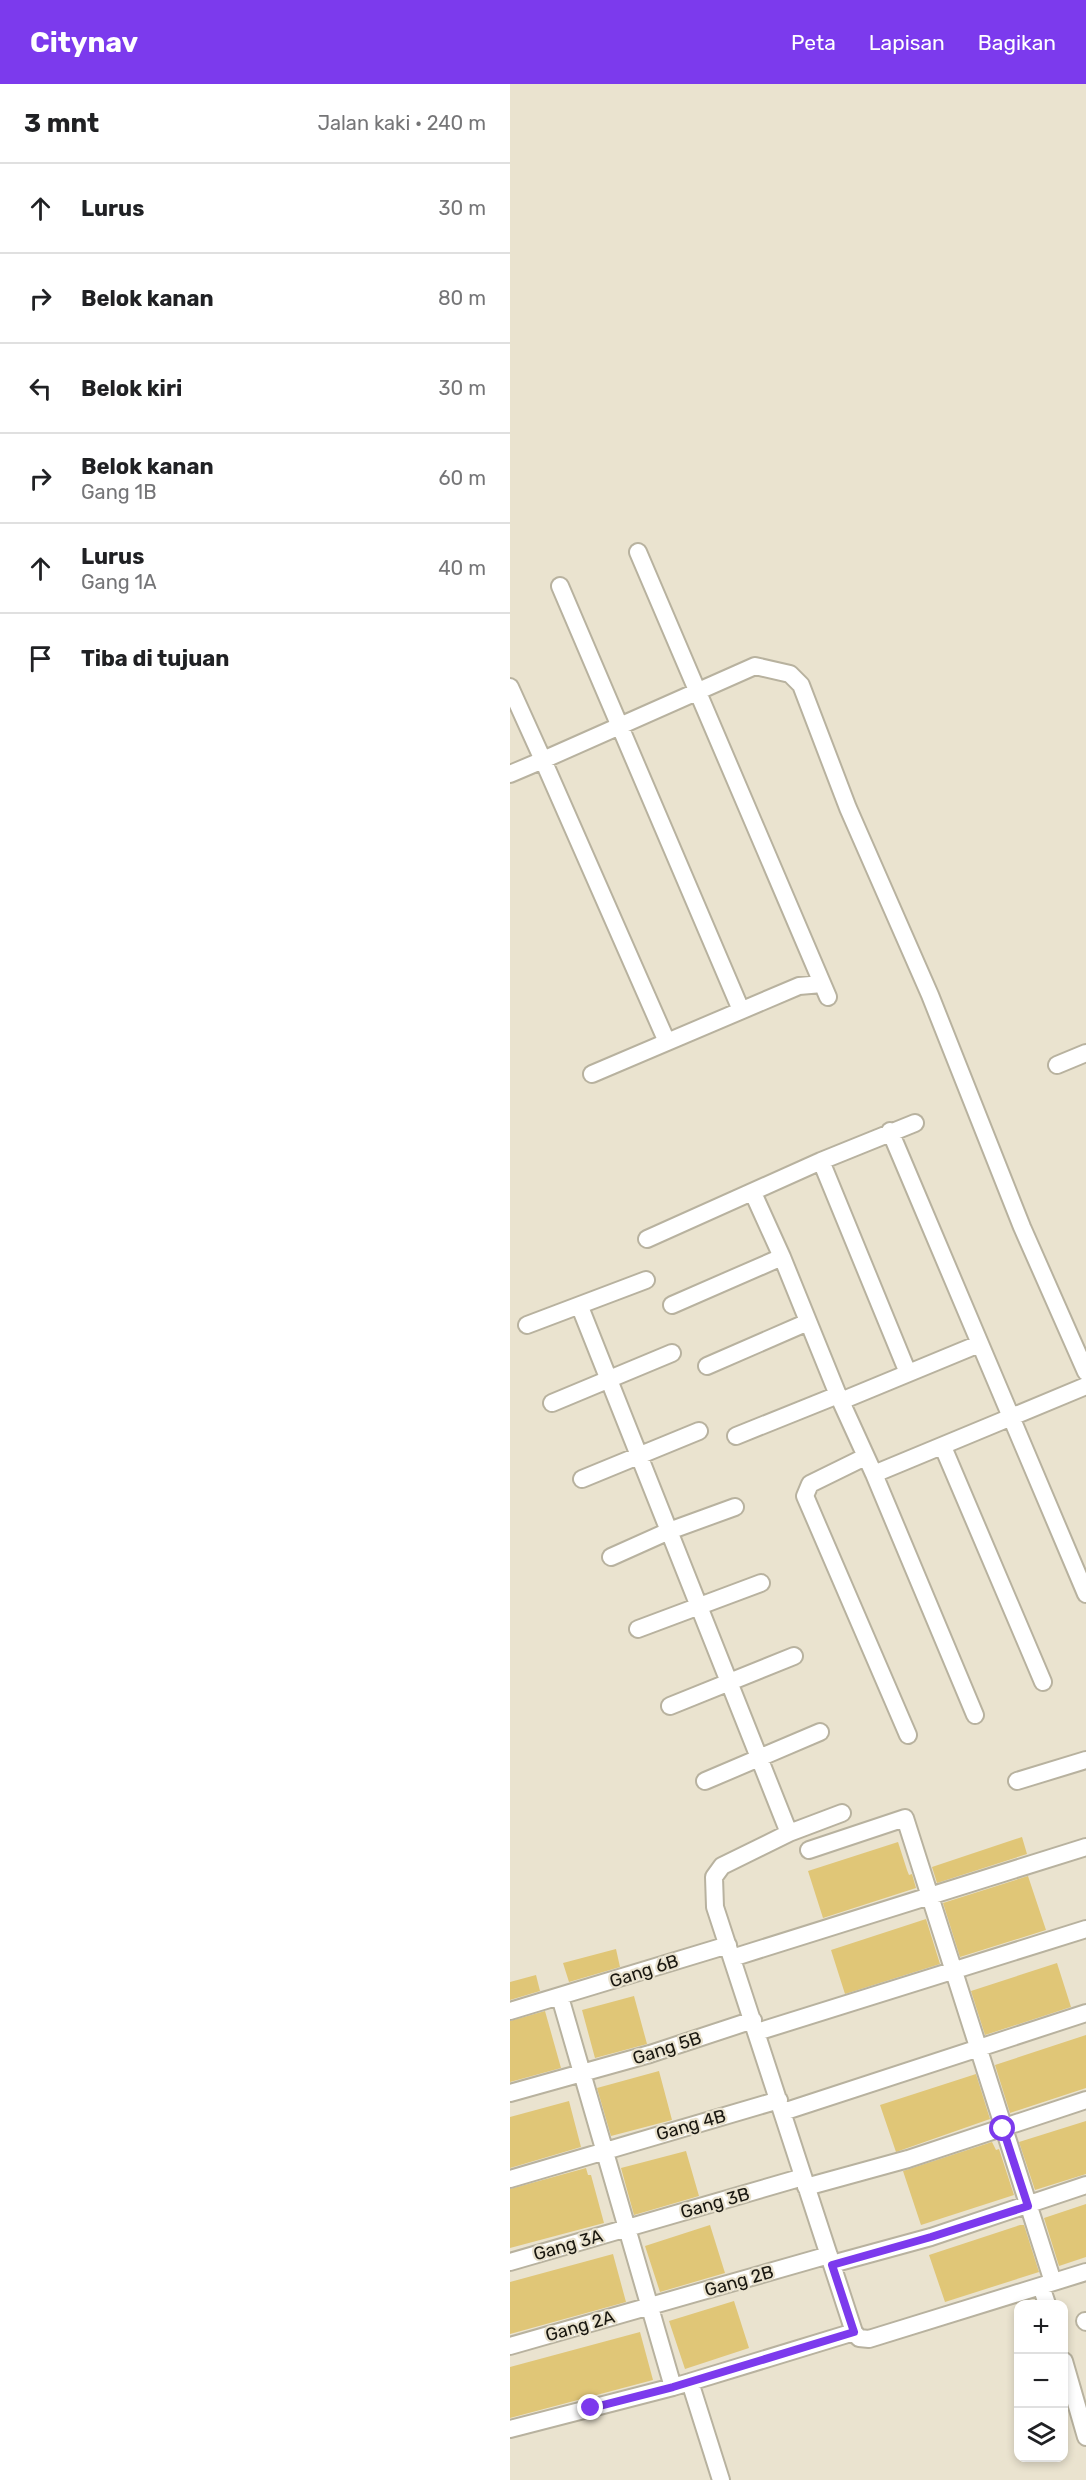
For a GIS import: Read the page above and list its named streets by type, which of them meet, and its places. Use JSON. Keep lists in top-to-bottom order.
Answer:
{
  "streets": {
    "street": [
      "Gang 6B",
      "Gang 5B",
      "Gang 4B",
      "Gang 3B",
      "Gang 3A",
      "Gang 2B",
      "Gang 2A"
    ]
  },
  "crossings": [
    ["Gang 3B", "Gang 3A"],
    ["Gang 2B", "Gang 2A"]
  ],
  "page": {
    "header": "Citynav",
    "nav": ["Peta", "Lapisan", "Bagikan"],
    "heading": ["3 mnt", "Jalan kaki · 240 m"],
    "list": [
      ["Lurus", "30 m"],
      ["Belok kanan", "80 m"],
      ["Belok kiri", "30 m"],
      ["Belok kanan", "Gang 1B", "60 m"],
      ["Lurus", "Gang 1A", "40 m"],
      "Tiba di tujuan"
    ],
    "map_buttons": ["+", "−"]
  }
}
